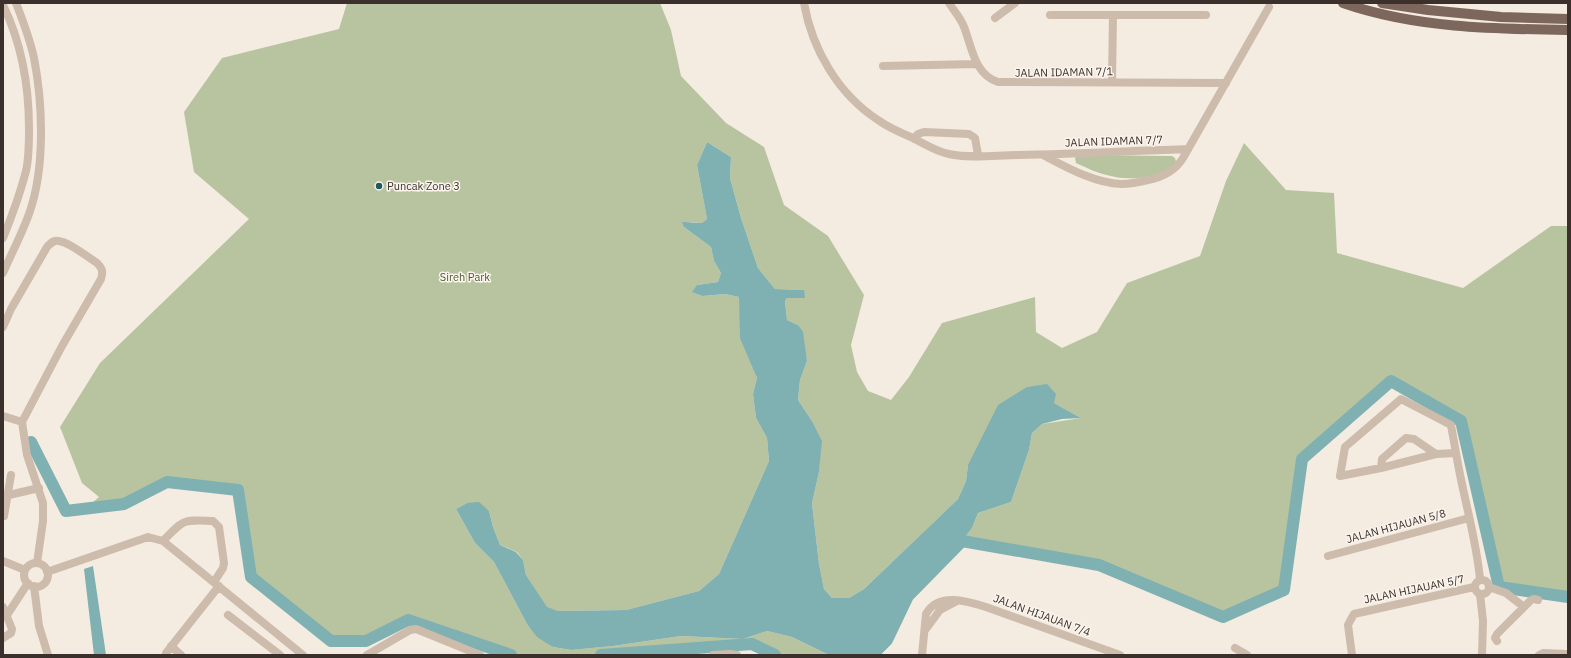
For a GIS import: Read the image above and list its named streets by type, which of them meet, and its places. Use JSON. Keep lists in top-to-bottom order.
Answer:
{
  "streets": {
    "street": [
      "JALAN IDAMAN 7/1",
      "JALAN IDAMAN 7/7",
      "JALAN HIJAUAN 5/8",
      "JALAN HIJAUAN 5/7",
      "JALAN HIJAUAN 7/4"
    ]
  },
  "crossings": [
    ["JALAN IDAMAN 7/1", "JALAN IDAMAN 7/7"]
  ],
  "parks": ["Sireh Park"],
  "places": ["Puncak Zone 3"]
}
